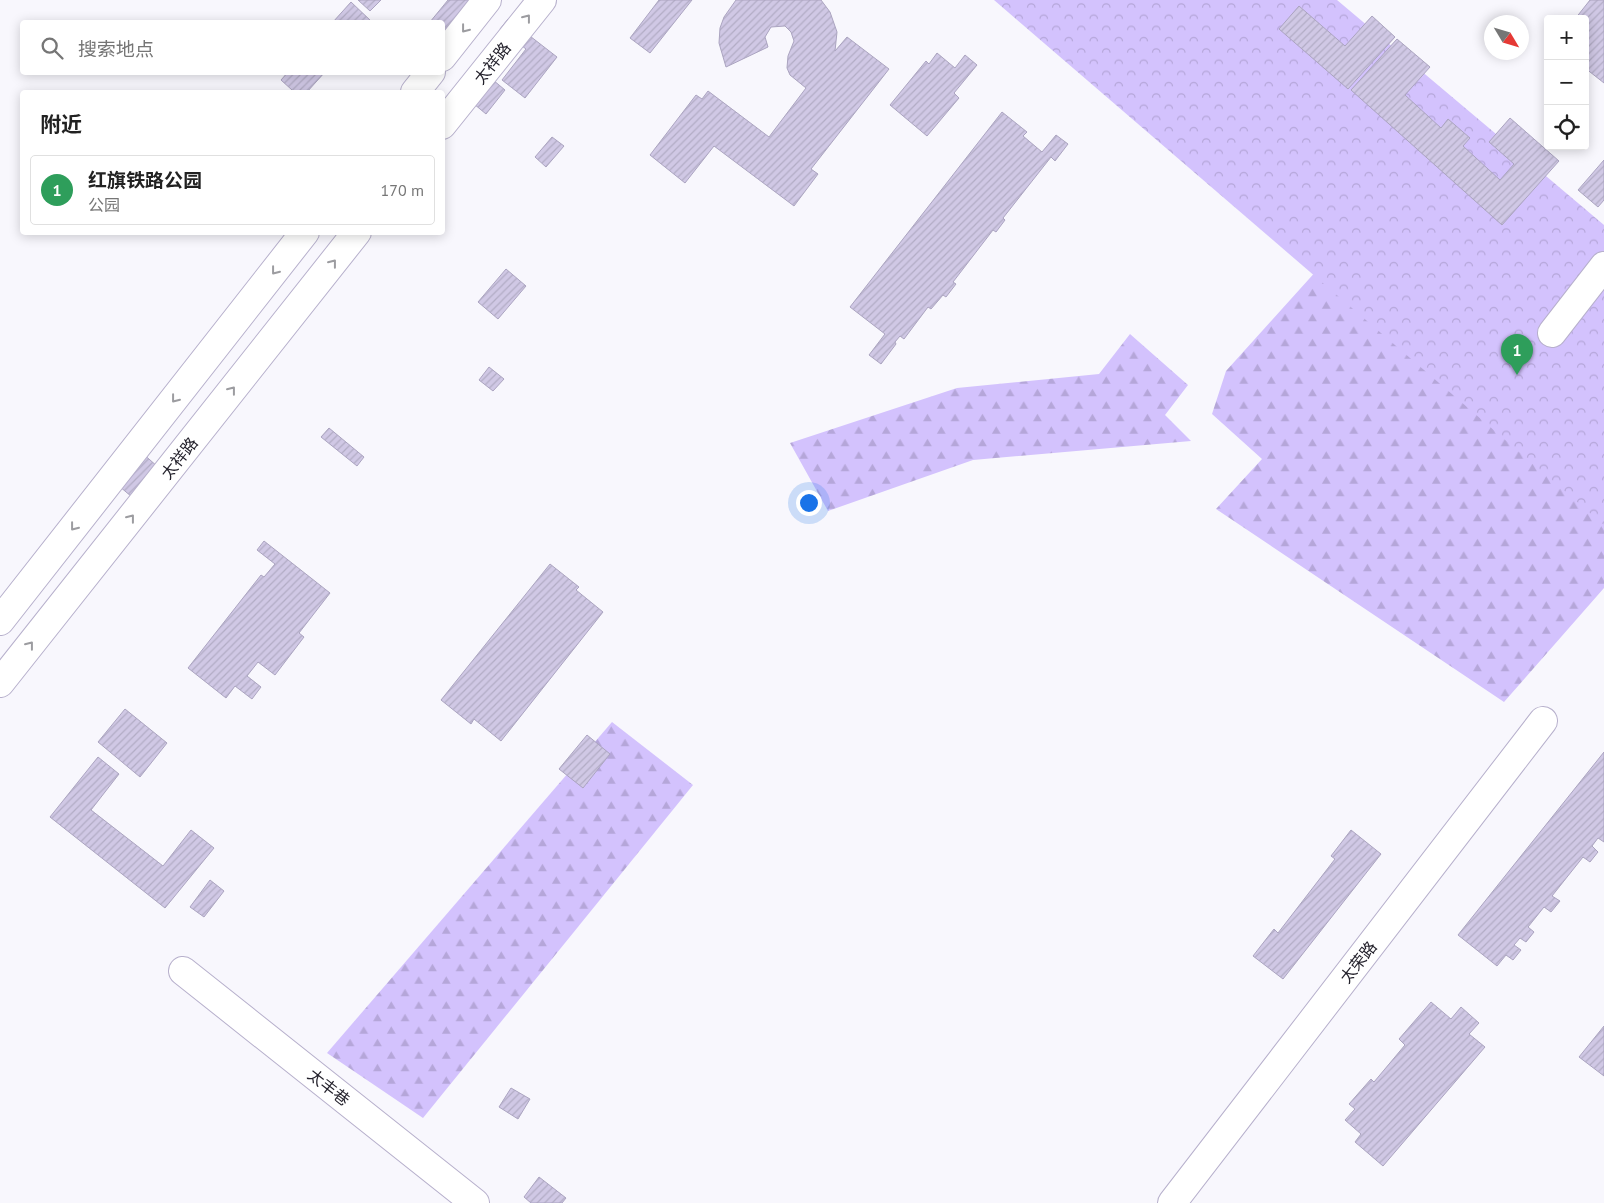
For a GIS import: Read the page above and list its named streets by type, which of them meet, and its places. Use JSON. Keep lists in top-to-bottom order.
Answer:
{
  "streets": {
    "street": ["太祥路", "太荣路", "太丰巷"]
  },
  "north": "bottom right",
  "page": {
    "map_buttons": ["+", "−"],
    "search": "搜索地点",
    "heading": "附近",
    "list": [
      {
        "mark": "1",
        "name": "红旗铁路公园",
        "note": "公园",
        "value": "170 m"
      }
    ],
    "pins": "1"
  }
}
